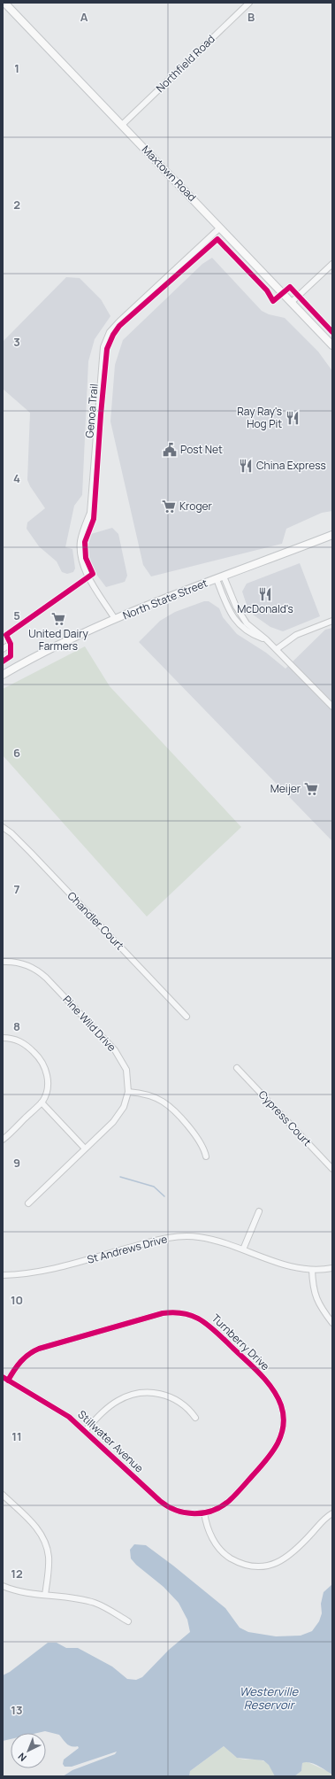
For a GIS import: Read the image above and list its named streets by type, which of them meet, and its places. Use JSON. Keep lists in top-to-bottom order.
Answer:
{
  "streets": {
    "main road": ["Maxtown Road", "North State Street"],
    "street": [
      "Northfield Road",
      "Chandler Court",
      "Pine Wild Drive",
      "Cypress Court",
      "St Andrews Drive",
      "Turnberry Drive",
      "Stillwater Avenue"
    ],
    "cycle path": ["Genoa Trail"]
  },
  "crossings": [
    ["Northfield Road", "Maxtown Road"],
    ["Turnberry Drive", "Stillwater Avenue"]
  ],
  "water": ["Westerville Reservoir"],
  "places": {
    "restaurant": ["Ray Ray's Hog Pit", "China Express", "McDonald's"],
    "public building": ["Post Net"],
    "supermarket": ["Kroger", "United Dairy Farmers", "Meijer"]
  },
  "north": "bottom left",
  "grid": {
    "columns": ["A", "B"],
    "rows": [
      "1",
      "2",
      "3",
      "4",
      "5",
      "6",
      "7",
      "8",
      "9",
      "10",
      "11",
      "12",
      "13"
    ]
  }
}
